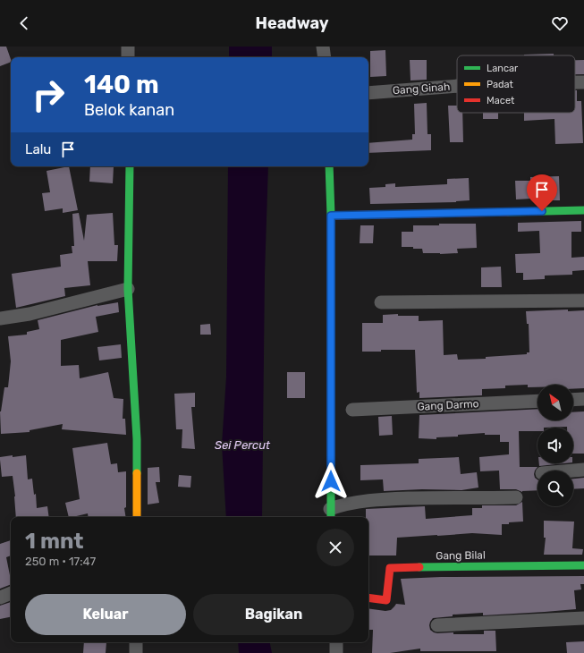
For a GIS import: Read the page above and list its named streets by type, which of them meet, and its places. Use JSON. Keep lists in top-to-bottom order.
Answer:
{
  "streets": {
    "street": ["Gang Ginah", "Gang Darmo", "Gang Bilal"]
  },
  "water": ["Sei Percut"],
  "legend": ["Lancar", "Padat", "Macet"],
  "north": "top left",
  "page": {
    "header": "Headway",
    "turn": ["140 m", "Belok kanan"],
    "then": "Lalu",
    "heading": ["1 mnt", "250 m · 17:47"],
    "buttons": ["Keluar", "Bagikan"]
  }
}
